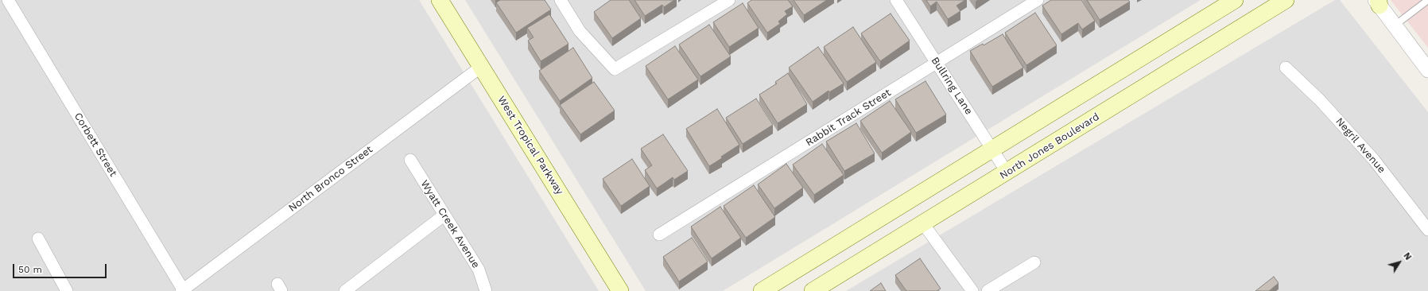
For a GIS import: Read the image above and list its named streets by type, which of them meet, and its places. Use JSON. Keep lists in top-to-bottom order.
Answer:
{
  "streets": {
    "main road": ["West Tropical Parkway", "North Jones Boulevard"],
    "street": [
      "Bullring Lane",
      "Rabbit Track Street",
      "Corbett Street",
      "Negril Avenue",
      "North Bronco Street",
      "Wyatt Creek Avenue"
    ]
  },
  "crossings": [
    ["Bullring Lane", "Rabbit Track Street"],
    ["Bullring Lane", "North Jones Boulevard"],
    ["Corbett Street", "North Bronco Street"],
    ["West Tropical Parkway", "North Bronco Street"]
  ],
  "scale_bar": "50 m",
  "north": "top right"
}
